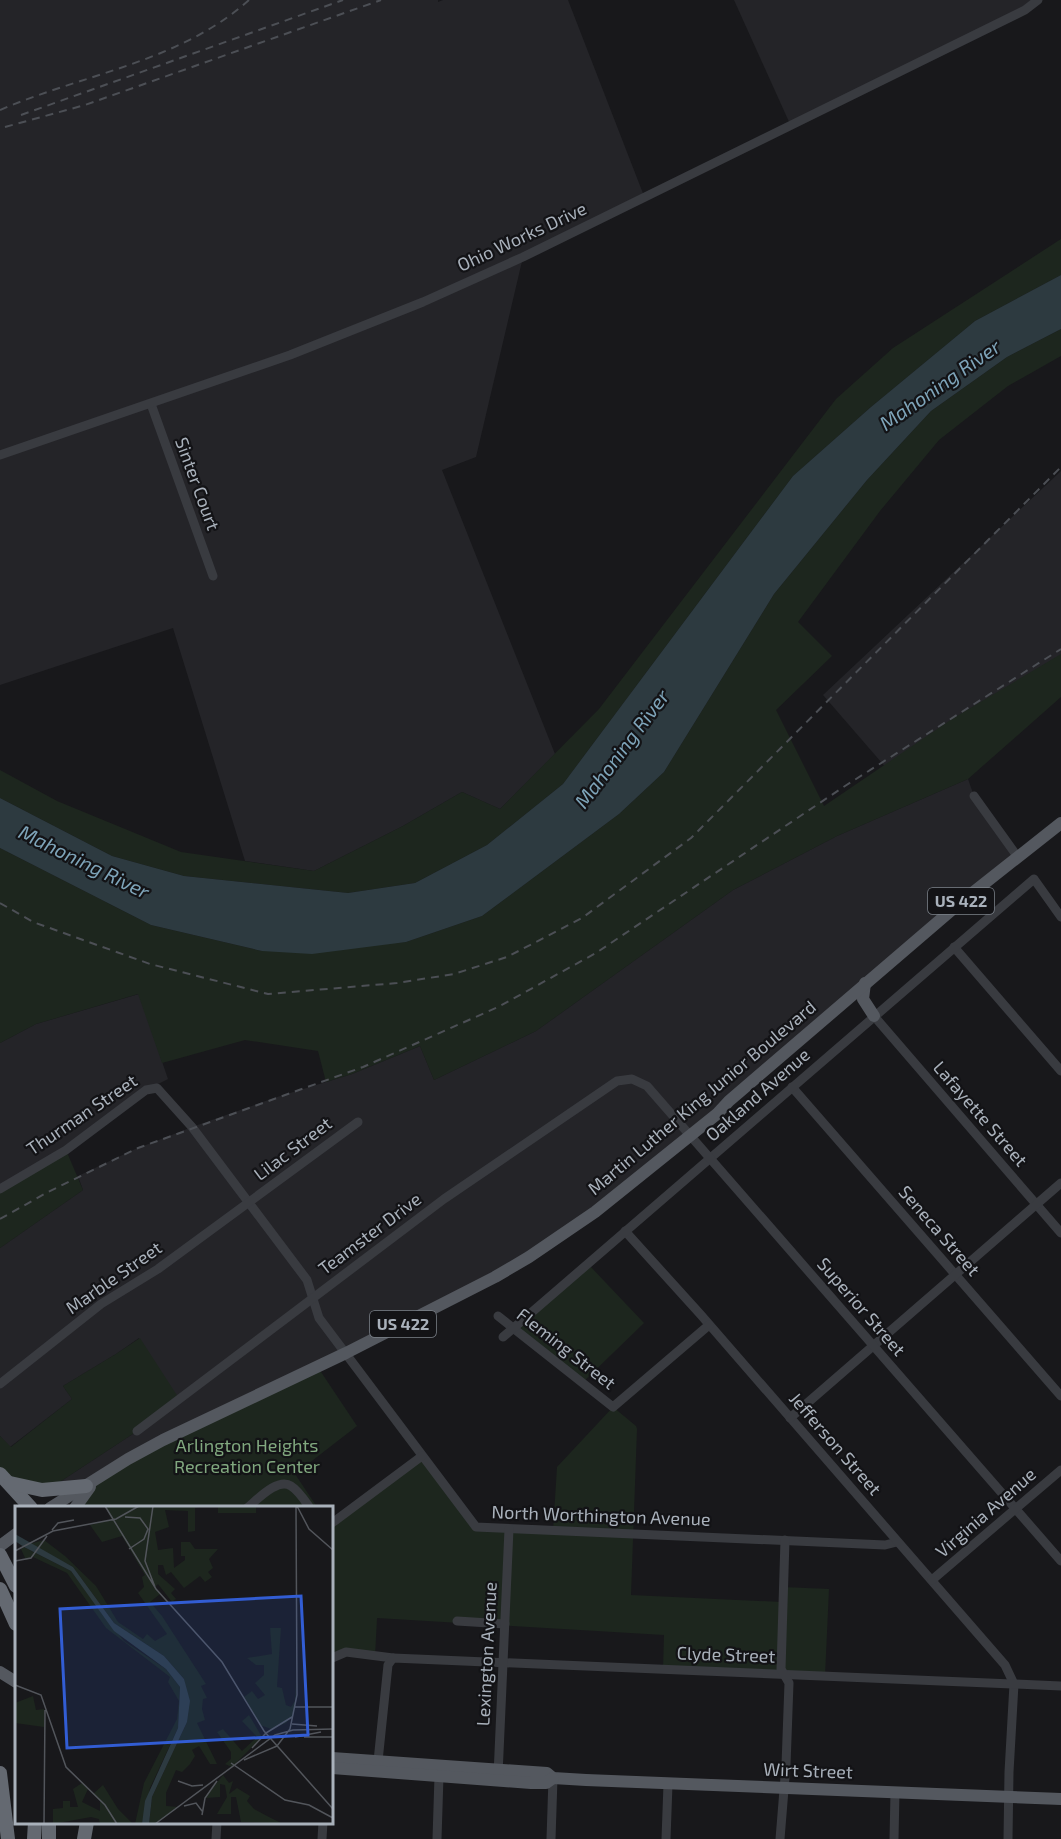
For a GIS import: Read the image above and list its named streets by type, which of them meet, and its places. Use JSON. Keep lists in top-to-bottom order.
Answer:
{
  "streets": {
    "main road": ["US 422", "Martin Luther King Junior Boulevard", "Wirt Street"],
    "street": [
      "Ohio Works Drive",
      "Sinter Court",
      "Oakland Avenue",
      "Lafayette Street",
      "Thurman Street",
      "Lilac Street",
      "Seneca Street",
      "Teamster Drive",
      "Marble Street",
      "Superior Street",
      "Fleming Street",
      "Jefferson Street",
      "Virginia Avenue",
      "North Worthington Avenue",
      "Lexington Avenue",
      "Clyde Street"
    ]
  },
  "crossings": [
    ["Ohio Works Drive", "Sinter Court"],
    ["US 422", "Martin Luther King Junior Boulevard"],
    ["Oakland Avenue", "Lafayette Street"],
    ["Oakland Avenue", "Seneca Street"],
    ["Oakland Avenue", "Superior Street"],
    ["Oakland Avenue", "Fleming Street"],
    ["Oakland Avenue", "Jefferson Street"],
    ["Martin Luther King Junior Boulevard", "Superior Street"],
    ["Martin Luther King Junior Boulevard", "North Worthington Avenue"],
    ["Thurman Street", "North Worthington Avenue"],
    ["Lilac Street", "Marble Street"],
    ["Lilac Street", "North Worthington Avenue"],
    ["Teamster Drive", "Superior Street"],
    ["Teamster Drive", "North Worthington Avenue"],
    ["Marble Street", "North Worthington Avenue"],
    ["Superior Street", "Virginia Avenue"],
    ["Fleming Street", "Jefferson Street"],
    ["Jefferson Street", "Virginia Avenue"],
    ["Jefferson Street", "North Worthington Avenue"],
    ["Jefferson Street", "Clyde Street"],
    ["North Worthington Avenue", "Lexington Avenue"],
    ["Lexington Avenue", "Clyde Street"],
    ["Lexington Avenue", "Wirt Street"]
  ],
  "water": ["Mahoning River"],
  "parks": ["Arlington Heights Recreation Center"]
}
